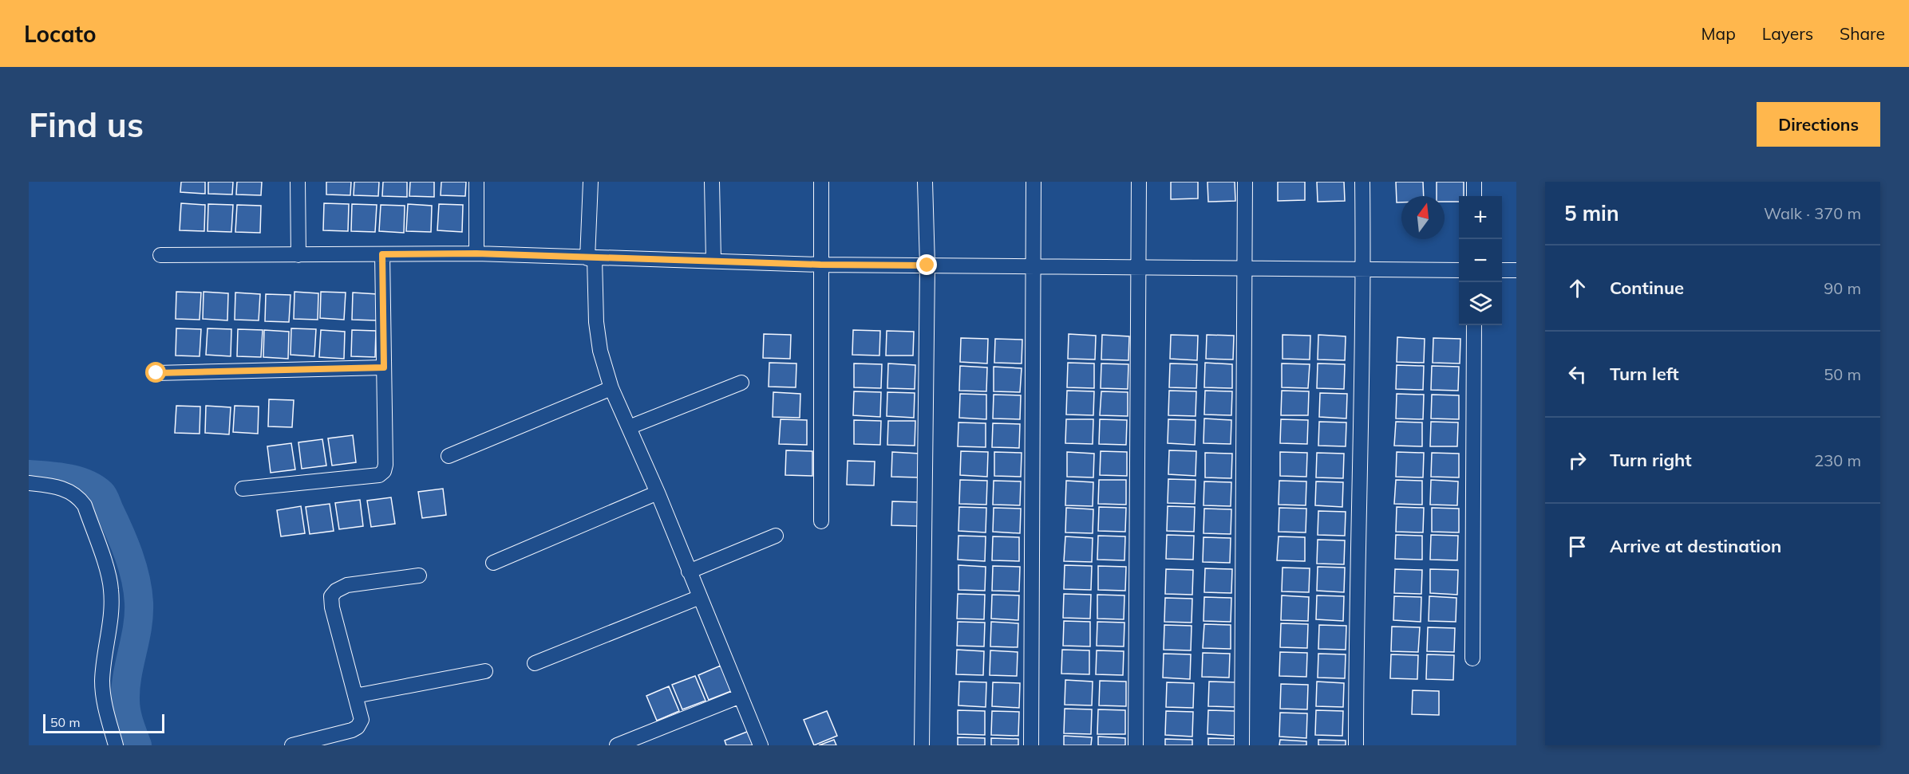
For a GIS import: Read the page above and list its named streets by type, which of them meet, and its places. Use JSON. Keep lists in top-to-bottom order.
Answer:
{
  "scale_bar": "50 m",
  "north": "top",
  "page": {
    "header": "Locato",
    "nav": ["Map", "Layers", "Share"],
    "buttons": "Directions",
    "title": "Find us",
    "heading": ["5 min", "Walk · 370 m"],
    "map_buttons": ["+", "−"],
    "list": [
      ["Continue", "90 m"],
      ["Turn left", "50 m"],
      ["Turn right", "230 m"],
      "Arrive at destination"
    ],
    "scale": "50 m"
  }
}
